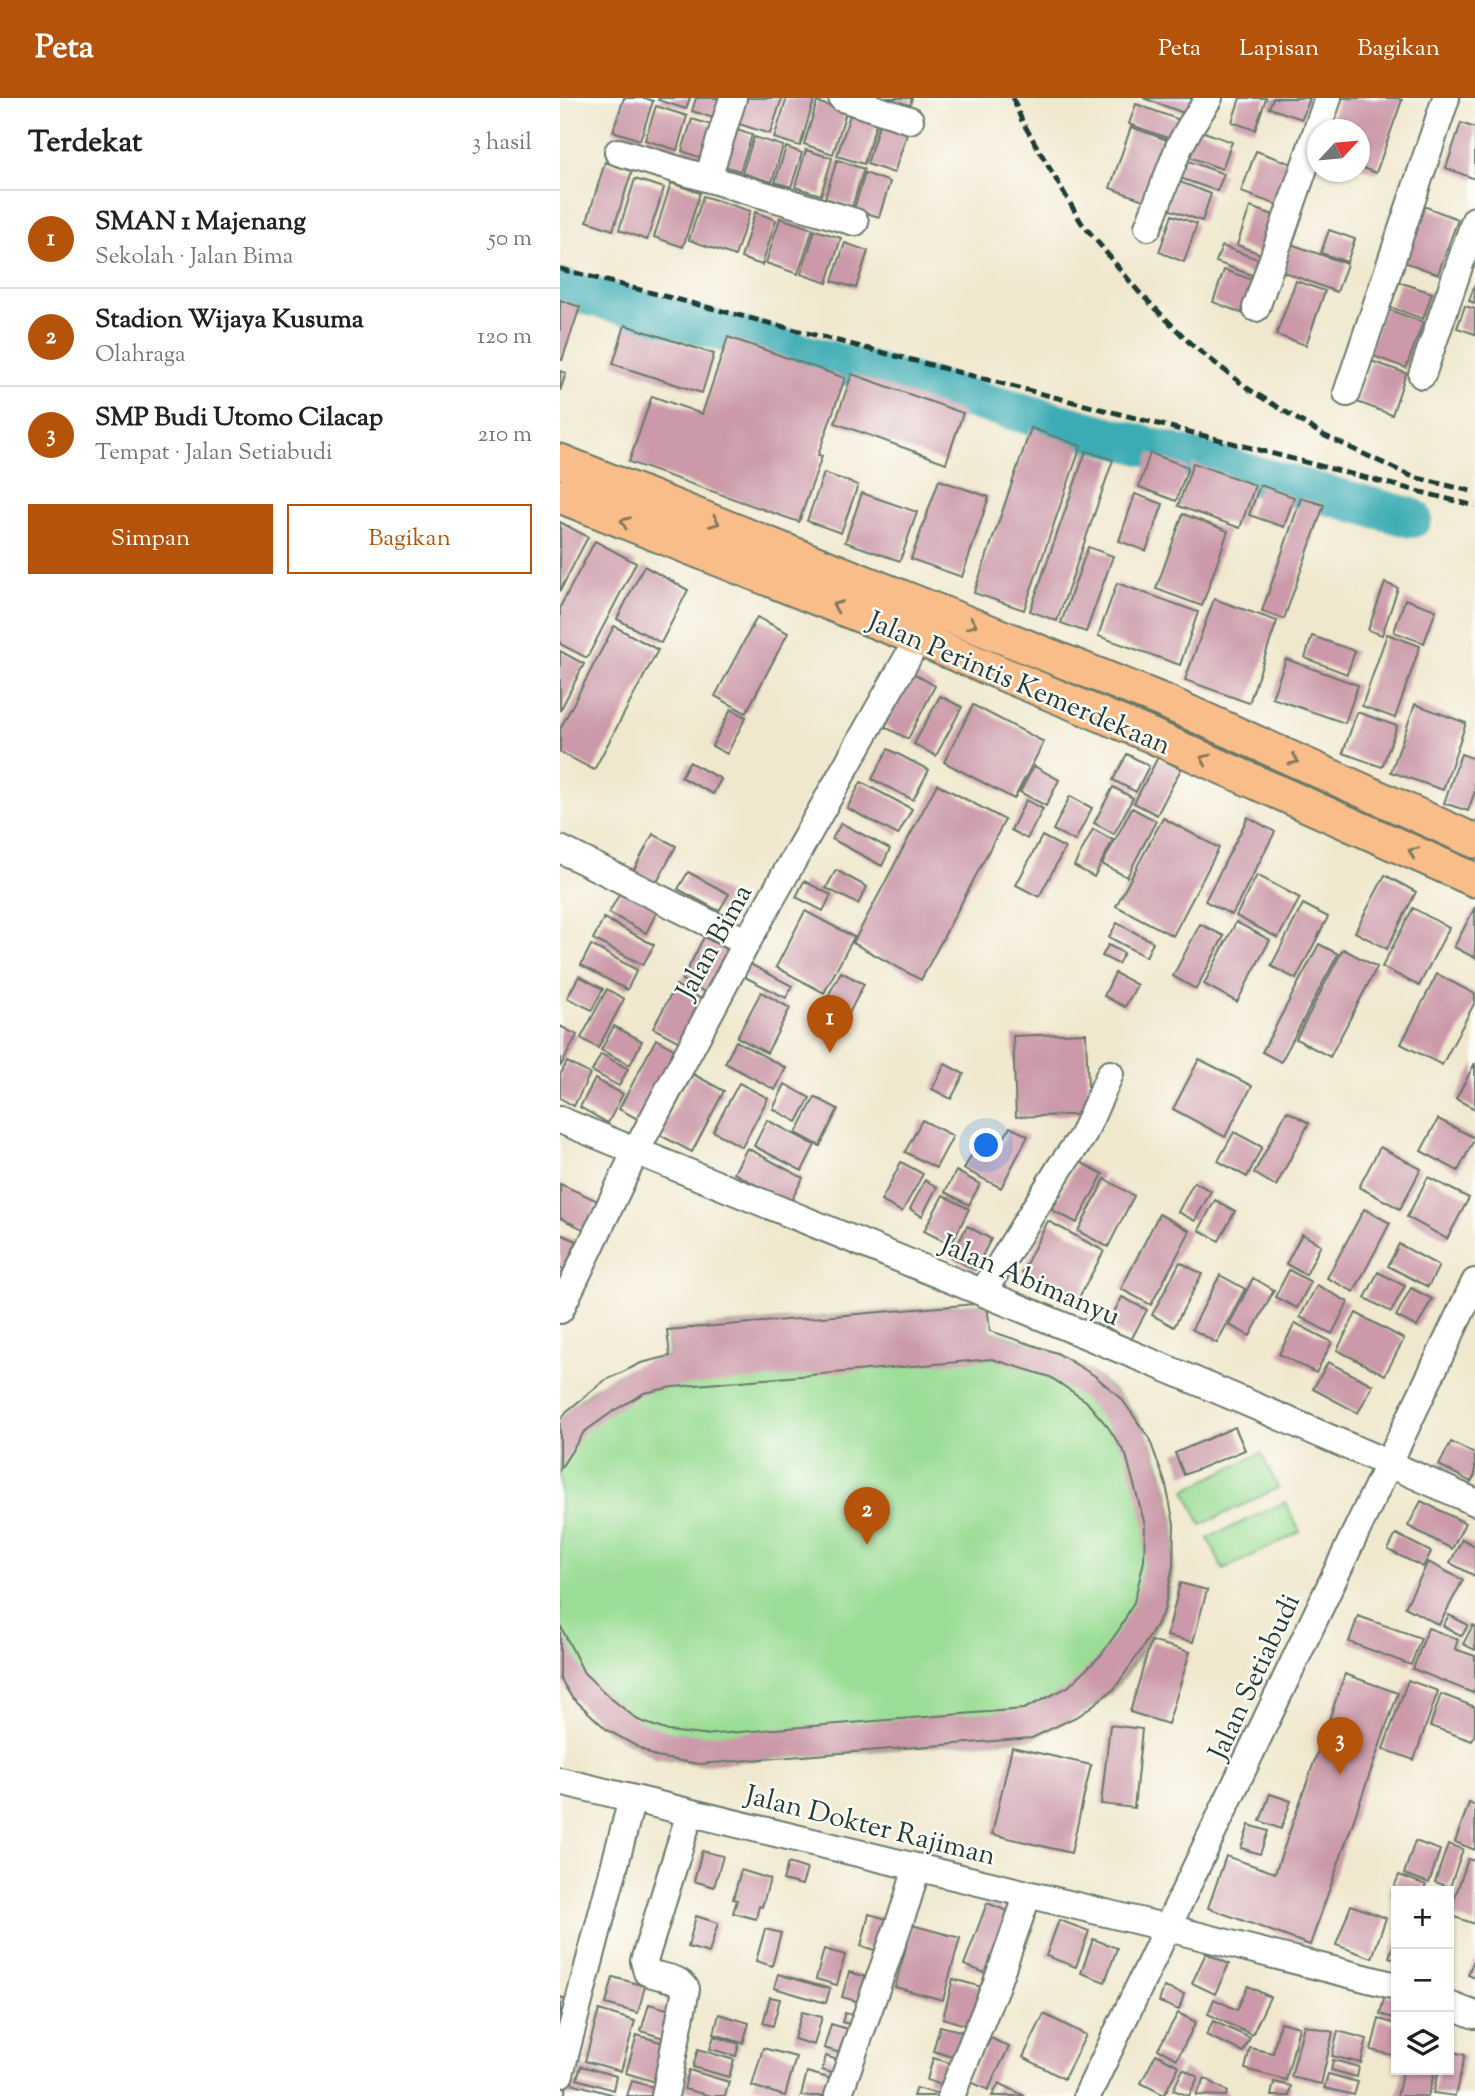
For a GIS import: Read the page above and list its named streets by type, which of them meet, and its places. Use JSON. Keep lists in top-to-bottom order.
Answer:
{
  "streets": {
    "main road": ["Jalan Perintis Kemerdekaan"],
    "street": [
      "Jalan Bima",
      "Jalan Abimanyu",
      "Jalan Setiabudi",
      "Jalan Dokter Rajiman"
    ]
  },
  "crossings": [
    ["Jalan Perintis Kemerdekaan", "Jalan Bima"],
    ["Jalan Bima", "Jalan Abimanyu"],
    ["Jalan Abimanyu", "Jalan Setiabudi"],
    ["Jalan Setiabudi", "Jalan Dokter Rajiman"]
  ],
  "north": "top right",
  "page": {
    "header": "Peta",
    "nav": ["Peta", "Lapisan", "Bagikan"],
    "heading": ["Terdekat", "3 hasil"],
    "list": [
      {
        "mark": "1",
        "name": "SMAN 1 Majenang",
        "note": "Sekolah · Jalan Bima",
        "value": "50 m"
      },
      {
        "mark": "2",
        "name": "Stadion Wijaya Kusuma",
        "note": "Olahraga",
        "value": "120 m"
      },
      {
        "mark": "3",
        "name": "SMP Budi Utomo Cilacap",
        "note": "Tempat · Jalan Setiabudi",
        "value": "210 m"
      }
    ],
    "buttons": ["Simpan", "Bagikan"],
    "pins": ["1", "2", "3"],
    "map_buttons": ["+", "−"]
  }
}
